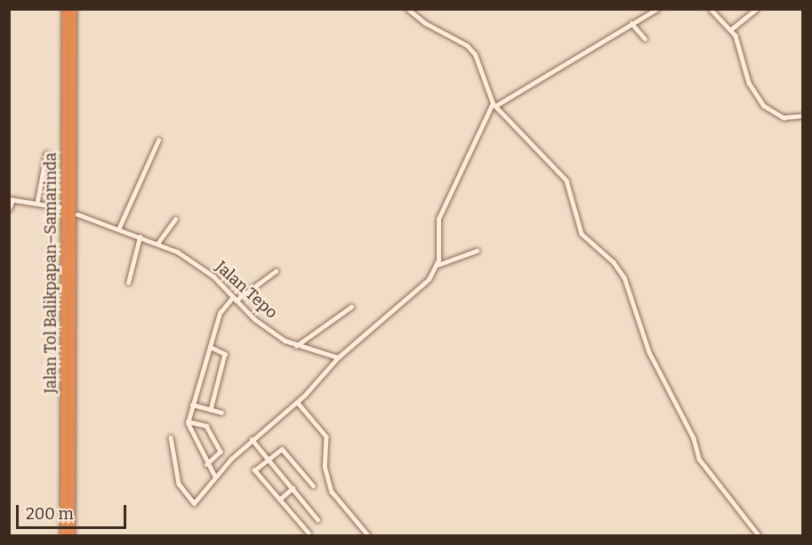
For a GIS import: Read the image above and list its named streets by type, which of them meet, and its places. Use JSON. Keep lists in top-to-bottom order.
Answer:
{
  "streets": {
    "highway": ["Jalan Tol Balikpapan–Samarinda"],
    "street": ["Jalan Tepo"]
  },
  "scale_bar": "200 m"
}
